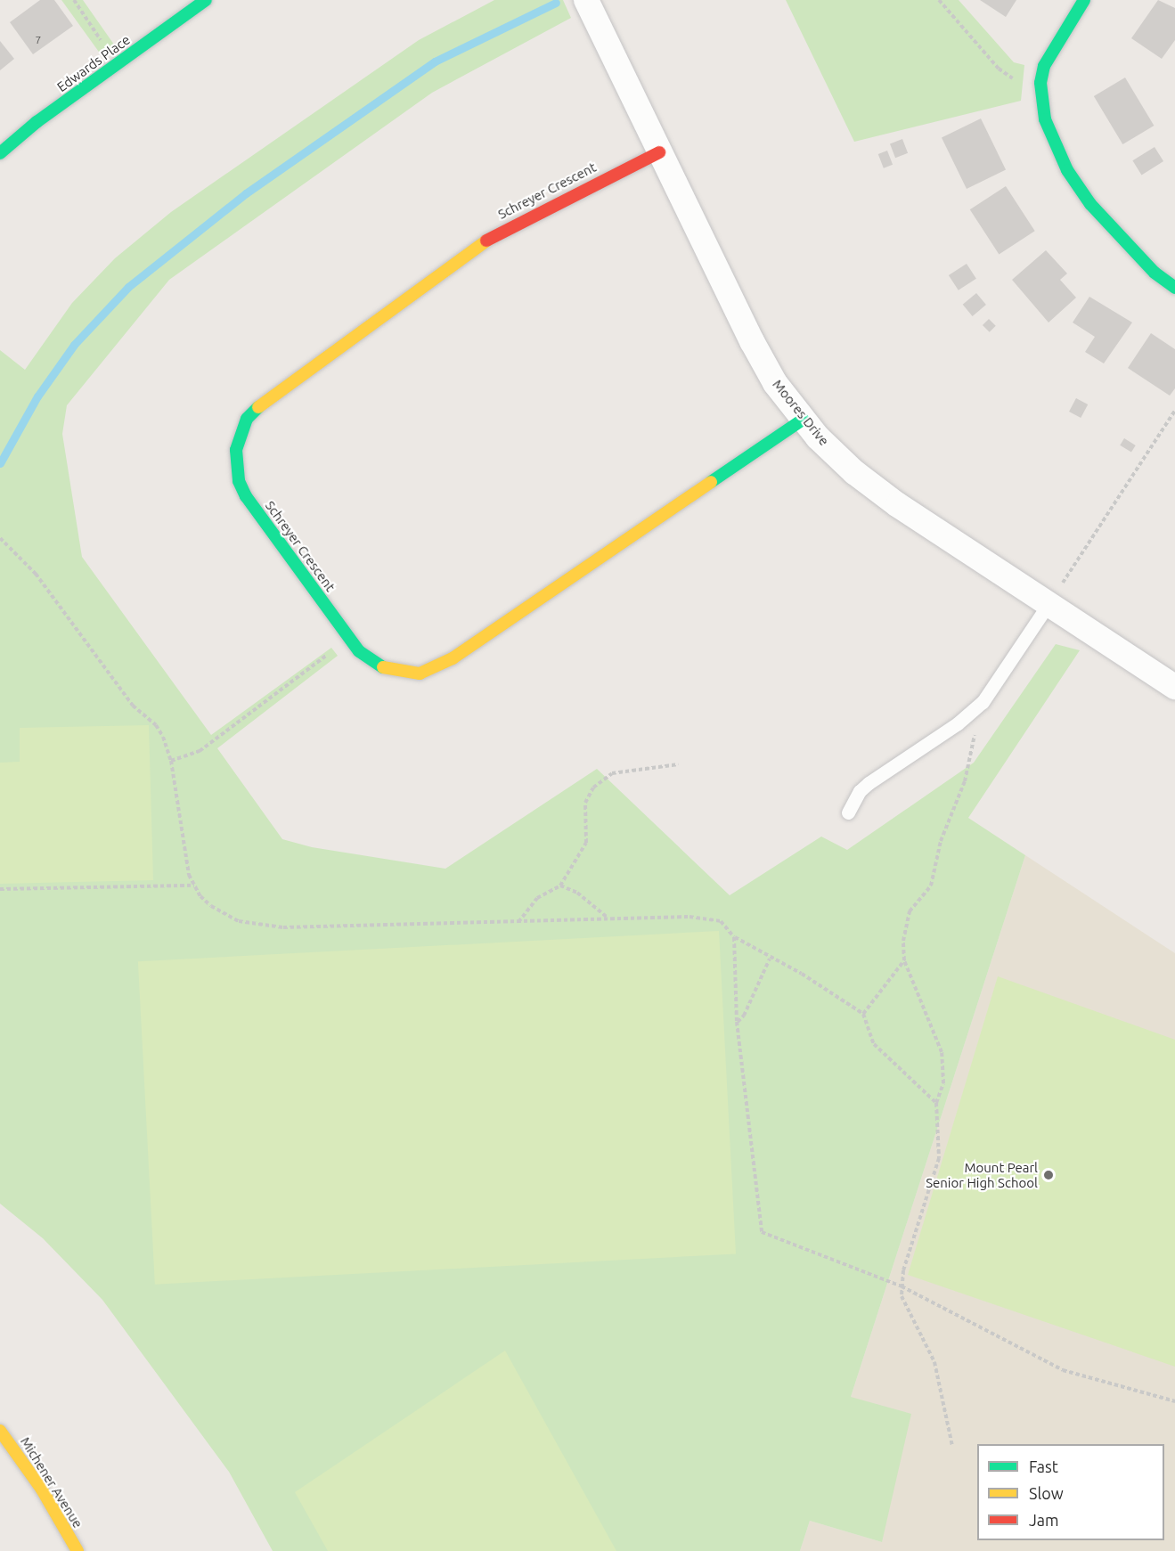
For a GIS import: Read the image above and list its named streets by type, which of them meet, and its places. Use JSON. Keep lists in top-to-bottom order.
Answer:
{
  "streets": {
    "street": [
      "Edwards Place",
      "Schreyer Crescent",
      "Moores Drive",
      "Michener Avenue"
    ]
  },
  "crossings": [
    ["Schreyer Crescent", "Moores Drive"]
  ],
  "places": ["Mount Pearl Senior High School"],
  "house_numbers": ["7"],
  "legend": ["Fast", "Slow", "Jam"]
}
